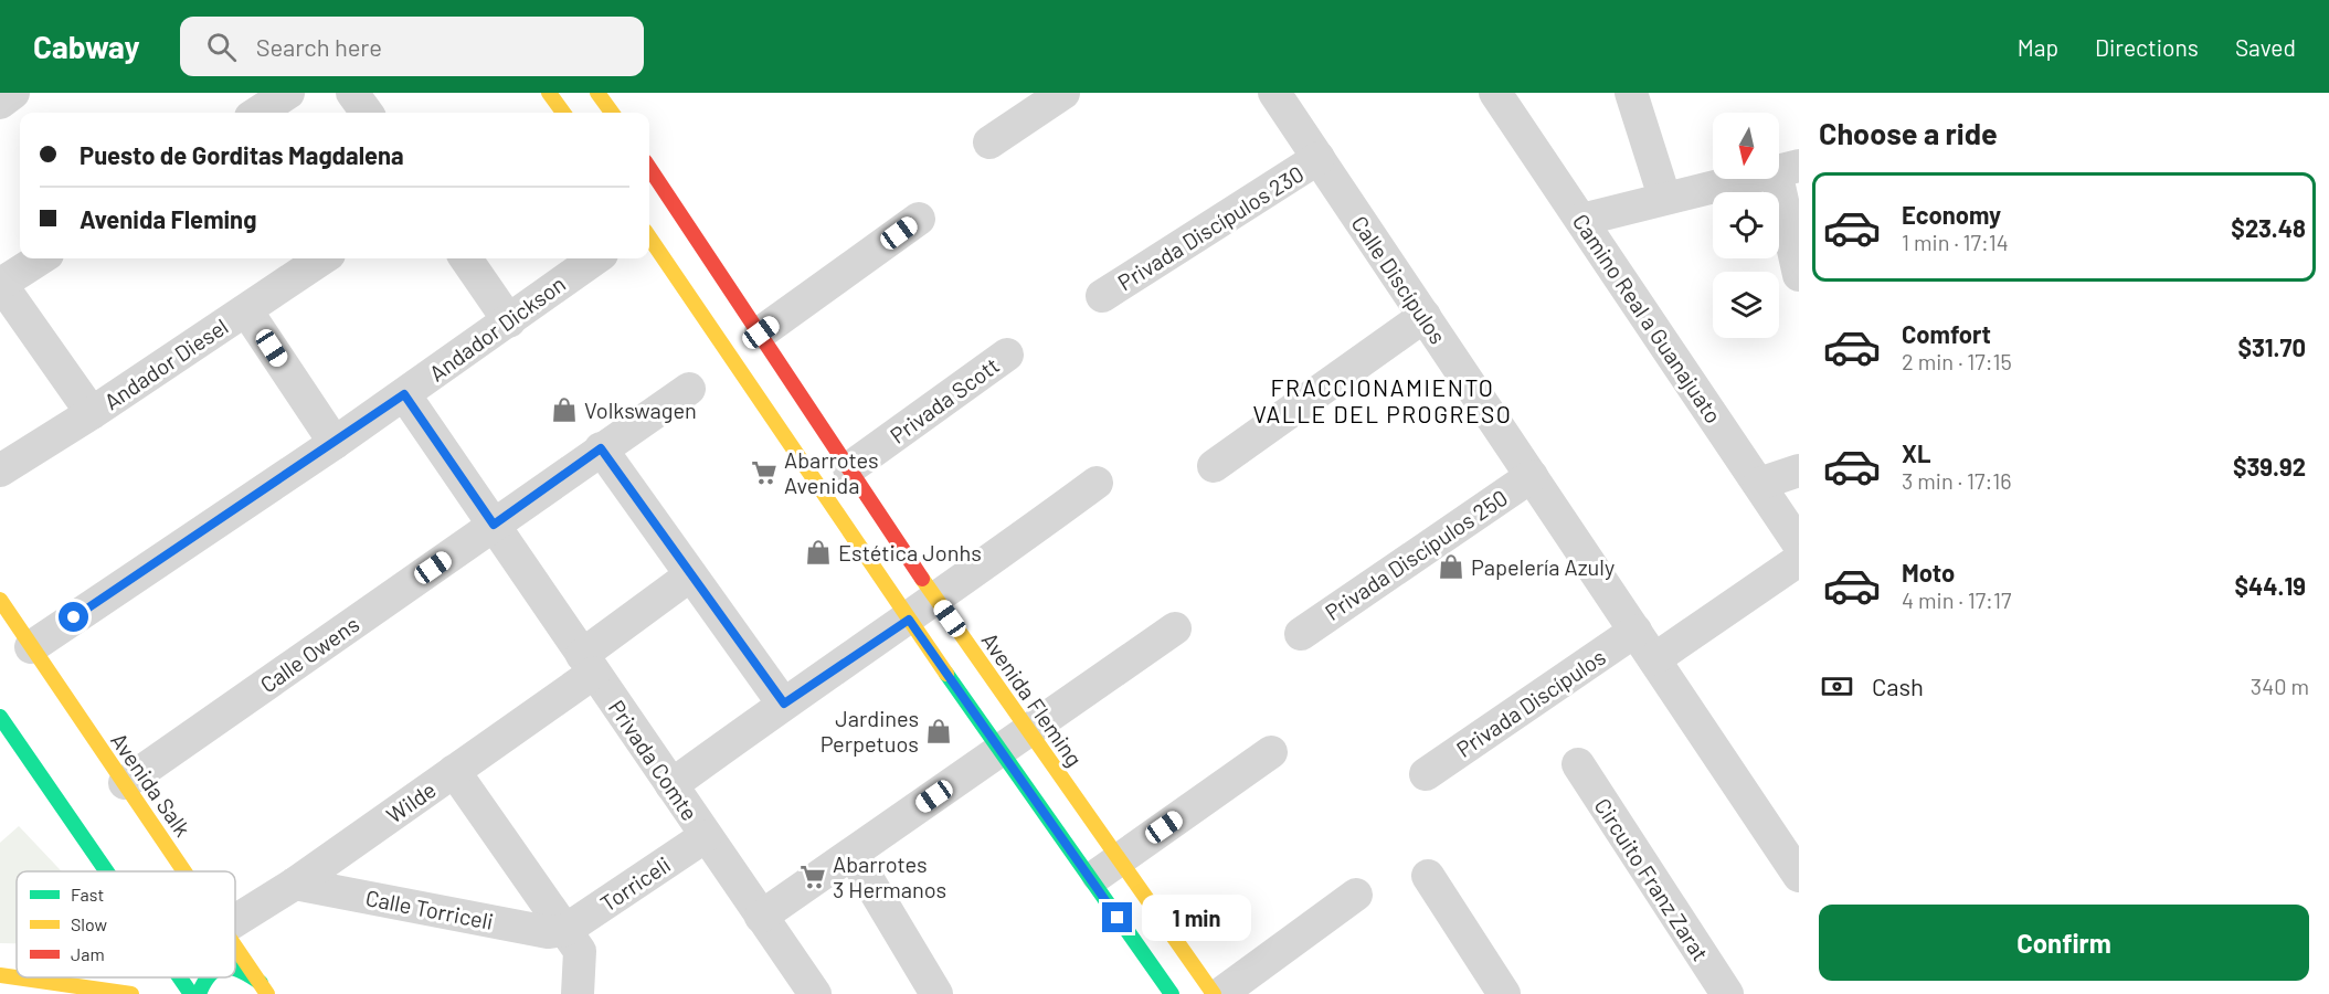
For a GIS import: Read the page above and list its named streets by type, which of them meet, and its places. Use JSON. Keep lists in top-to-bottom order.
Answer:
{
  "streets": {
    "street": [
      "Privada Discípulos 230",
      "Calle Discípulos",
      "Camino Real a Guanajuato",
      "Andador Dickson",
      "Andador Diesel",
      "Privada Scott",
      "Privada Discípulos 250",
      "Calle Owens",
      "Avenida Fleming",
      "Privada Discípulos",
      "Privada Comte",
      "Avenida Salk",
      "Wilde",
      "Circuito Franz Zarat",
      "Torriceli",
      "Calle Torriceli"
    ]
  },
  "crossings": [
    ["Privada Discípulos 230", "Calle Discípulos"],
    ["Calle Discípulos", "Privada Discípulos 250"],
    ["Calle Discípulos", "Privada Discípulos"],
    ["Andador Dickson", "Privada Comte"],
    ["Andador Dickson", "Avenida Salk"],
    ["Privada Scott", "Avenida Fleming"],
    ["Calle Owens", "Privada Comte"],
    ["Calle Owens", "Avenida Salk"],
    ["Privada Comte", "Wilde"],
    ["Privada Comte", "Torriceli"],
    ["Wilde", "Calle Torriceli"],
    ["Torriceli", "Calle Torriceli"]
  ],
  "districts": ["FRACCIONAMIENTO VALLE DEL PROGRESO"],
  "places": {
    "shop": [
      "Volkswagen",
      "Estética Jonhs",
      "Papelería Azuly",
      "Jardines Perpetuos"
    ],
    "supermarket": ["Abarrotes Avenida", "Abarrotes 3 Hermanos"]
  },
  "legend": ["Fast", "Slow", "Jam"],
  "north": "bottom",
  "page": {
    "header": "Cabway",
    "search": "Search here",
    "nav": ["Map", "Directions", "Saved"],
    "heading": "Choose a ride",
    "banner": ["Puesto de Gorditas Magdalena", "Avenida Fleming"],
    "list": [
      {
        "name": "Economy",
        "note": "1 min · 17:14",
        "value": "$23.48"
      },
      {
        "name": "Comfort",
        "note": "2 min · 17:15",
        "value": "$31.70"
      },
      {
        "name": "XL",
        "note": "3 min · 17:16",
        "value": "$39.92"
      },
      {
        "name": "Moto",
        "note": "4 min · 17:17",
        "value": "$44.19"
      }
    ],
    "pay": ["Cash", "340 m"],
    "buttons": "Confirm",
    "bubble": "1 min"
  }
}
